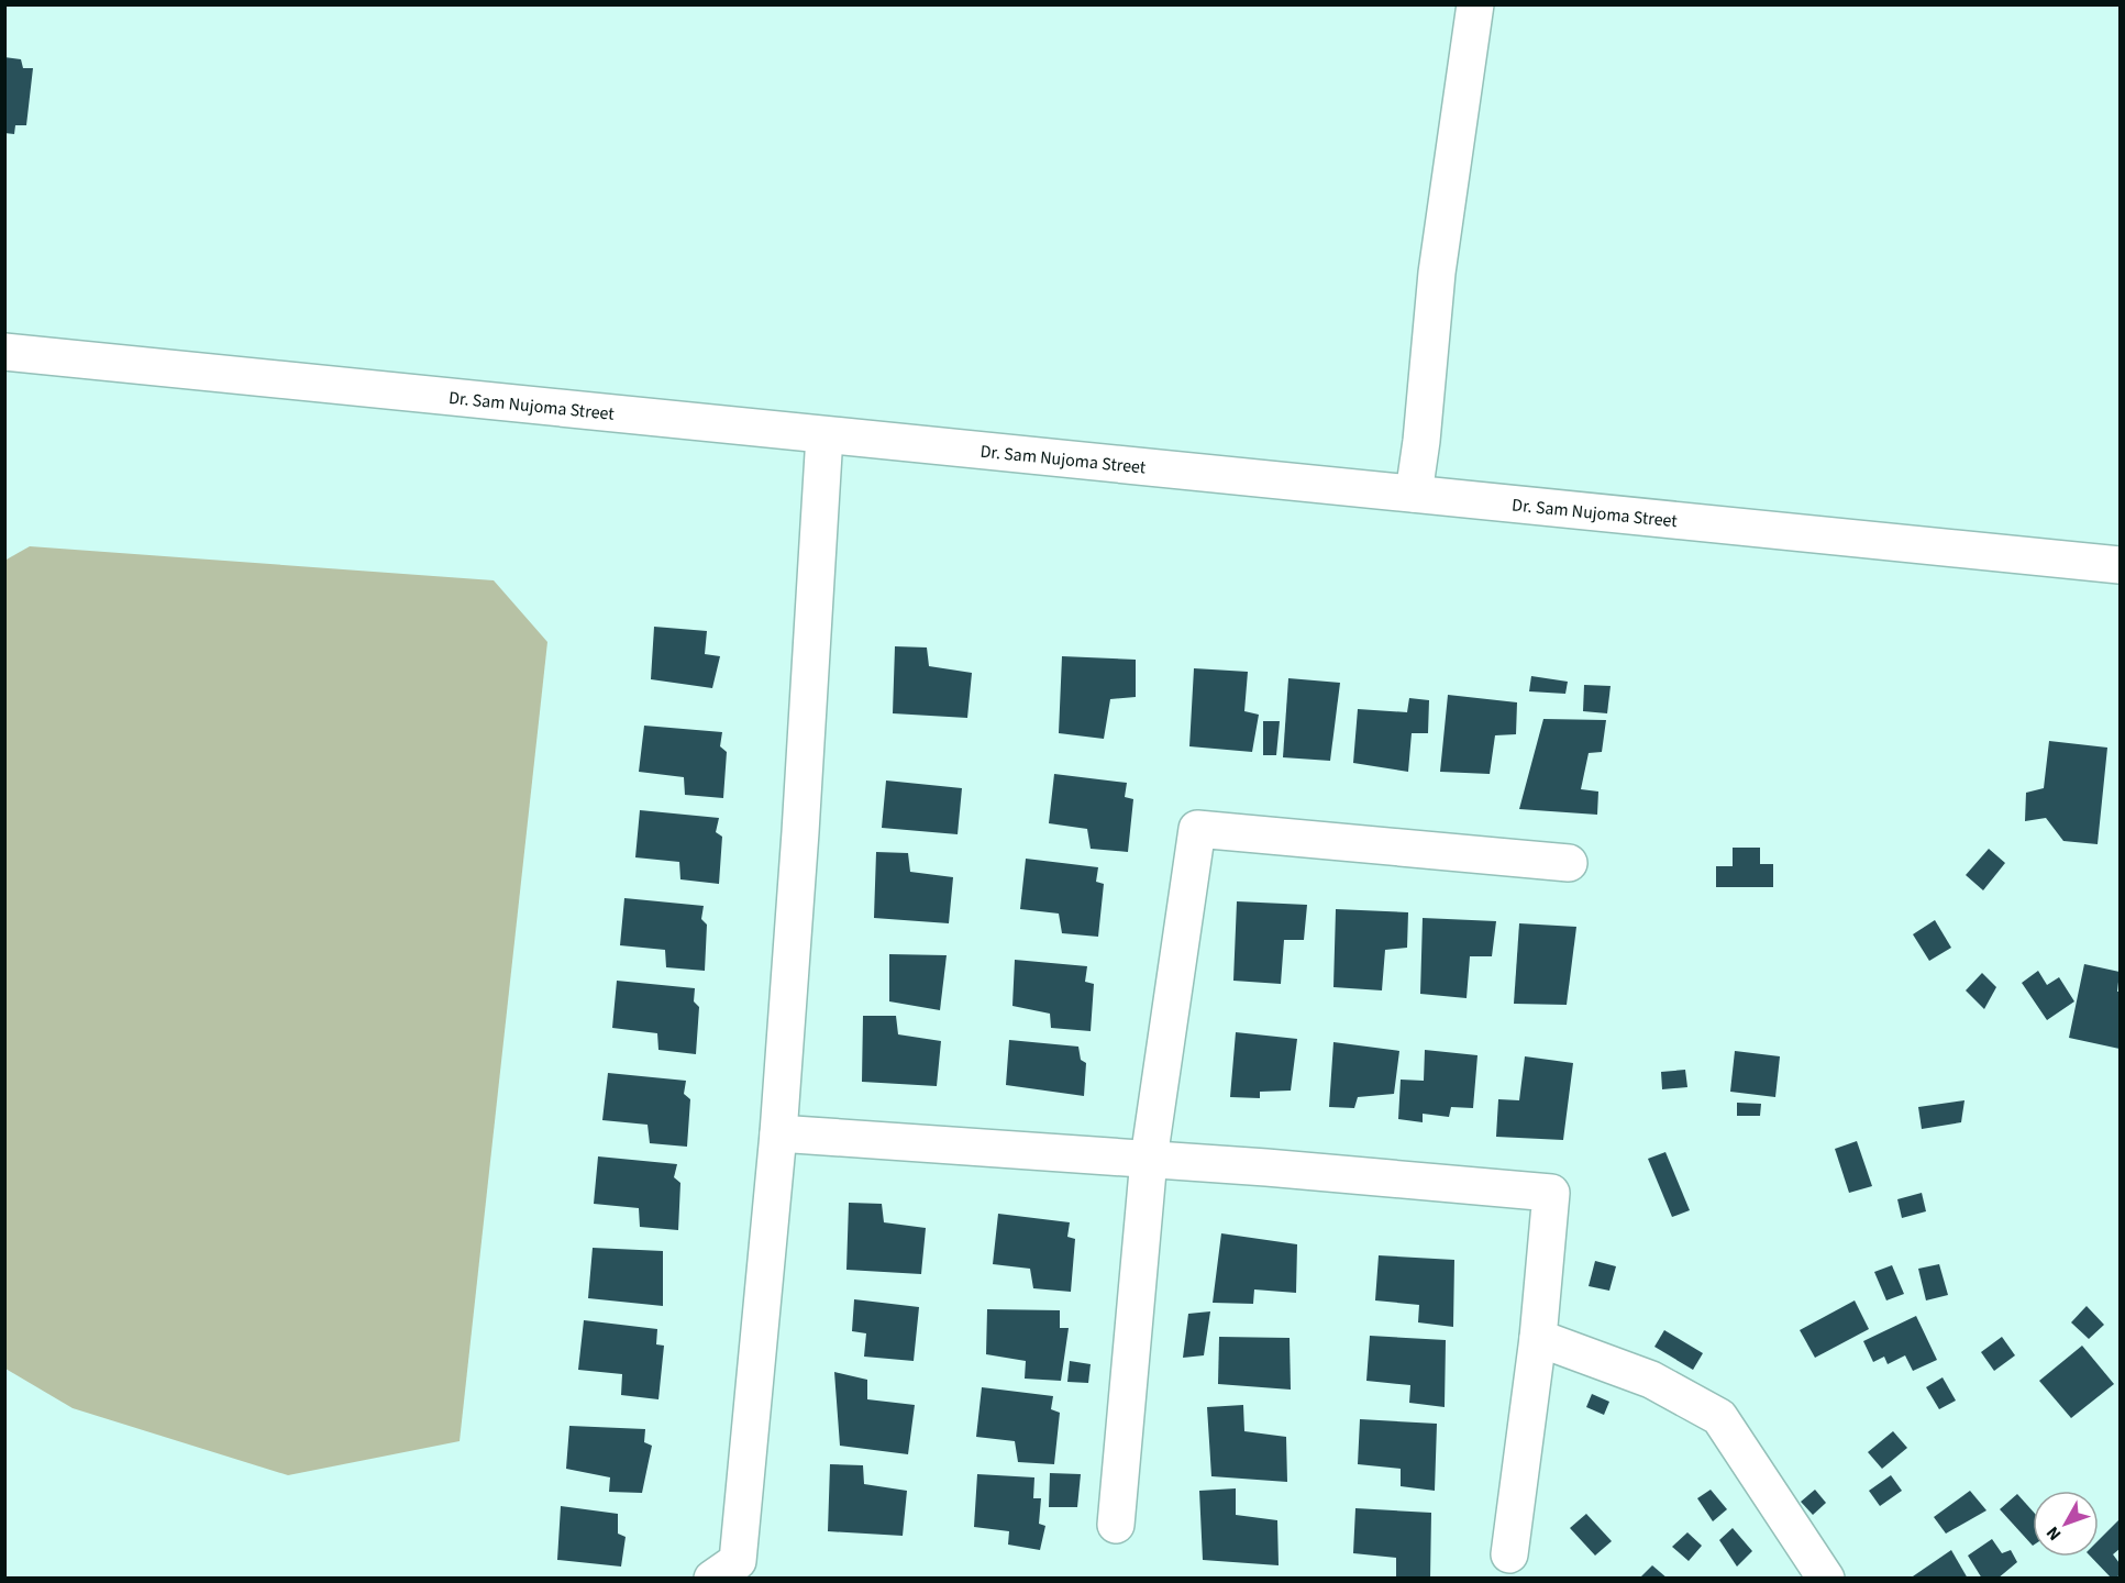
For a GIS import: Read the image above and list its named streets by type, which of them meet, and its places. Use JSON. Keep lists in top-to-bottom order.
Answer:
{
  "streets": {
    "street": ["Dr. Sam Nujoma Street"]
  },
  "north": "bottom left"
}
